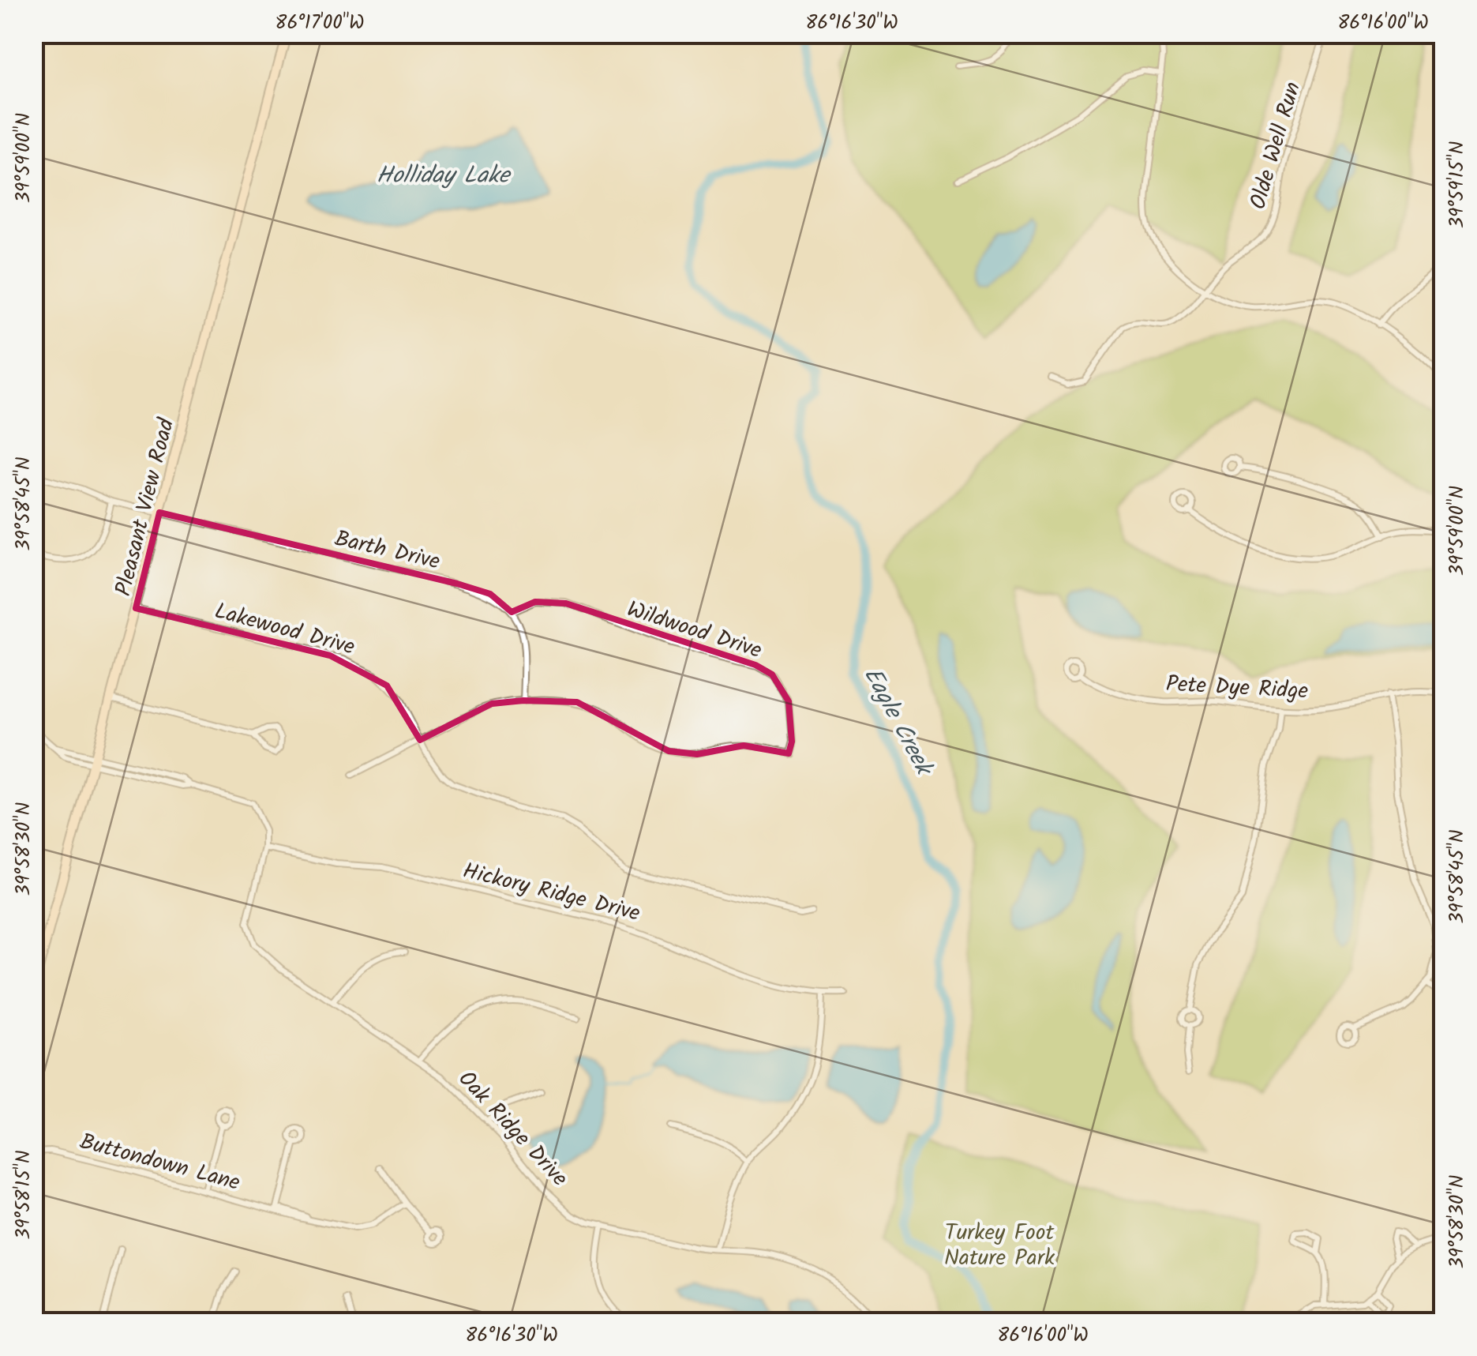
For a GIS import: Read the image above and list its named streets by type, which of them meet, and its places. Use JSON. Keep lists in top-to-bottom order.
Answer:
{
  "streets": {
    "main road": ["Pleasant View Road"],
    "street": [
      "Olde Well Run",
      "Barth Drive",
      "Lakewood Drive",
      "Wildwood Drive",
      "Pete Dye Ridge",
      "Hickory Ridge Drive",
      "Oak Ridge Drive",
      "Buttondown Lane"
    ]
  },
  "crossings": [
    ["Pleasant View Road", "Barth Drive"],
    ["Pleasant View Road", "Lakewood Drive"],
    ["Pleasant View Road", "Oak Ridge Drive"],
    ["Barth Drive", "Wildwood Drive"],
    ["Lakewood Drive", "Wildwood Drive"],
    ["Hickory Ridge Drive", "Oak Ridge Drive"]
  ],
  "water": ["Holliday Lake", "Eagle Creek"],
  "parks": ["Turkey Foot Nature Park"],
  "coordinates": [
    "86°17'00\"W",
    "86°16'30\"W",
    "86°16'00\"W",
    "39°59'00\"N",
    "39°59'15\"N",
    "39°58'45\"N",
    "39°58'30\"N",
    "39°58'15\"N"
  ]
}
